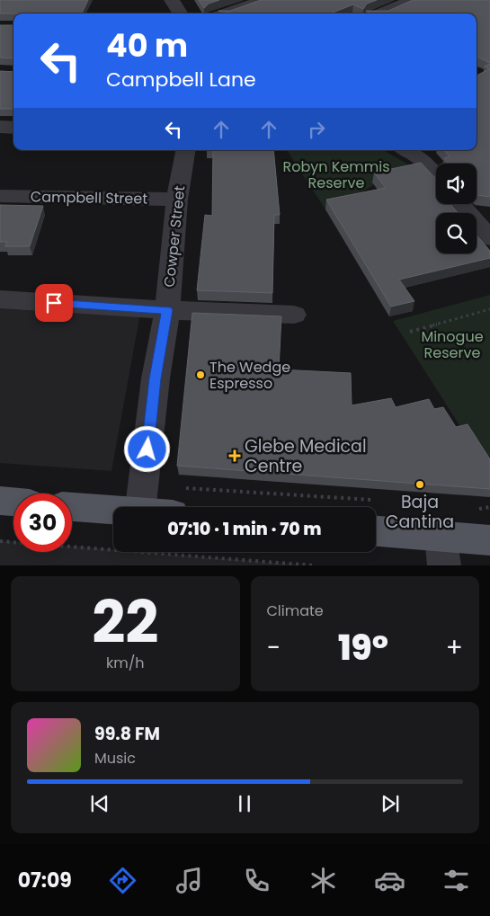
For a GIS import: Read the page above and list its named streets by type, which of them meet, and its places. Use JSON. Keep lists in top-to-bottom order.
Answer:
{
  "streets": {
    "street": ["Campbell Street", "Cowper Street"]
  },
  "crossings": [
    ["Campbell Street", "Cowper Street"]
  ],
  "parks": ["Robyn Kemmis Reserve", "Minogue Reserve"],
  "places": {
    "other": ["The Wedge Espresso", "Baja Cantina"],
    "health": ["Glebe Medical Centre"]
  },
  "page": {
    "turn": ["40 m", "Campbell Lane"],
    "limit": "30",
    "trip": "07:10 · 1 min · 70 m",
    "tile": [
      ["22", "km/h"],
      "Climate"
    ],
    "heat": ["−", "19°", "+"],
    "song": ["99.8 FM", "Music"],
    "tabs": "07:09"
  }
}
